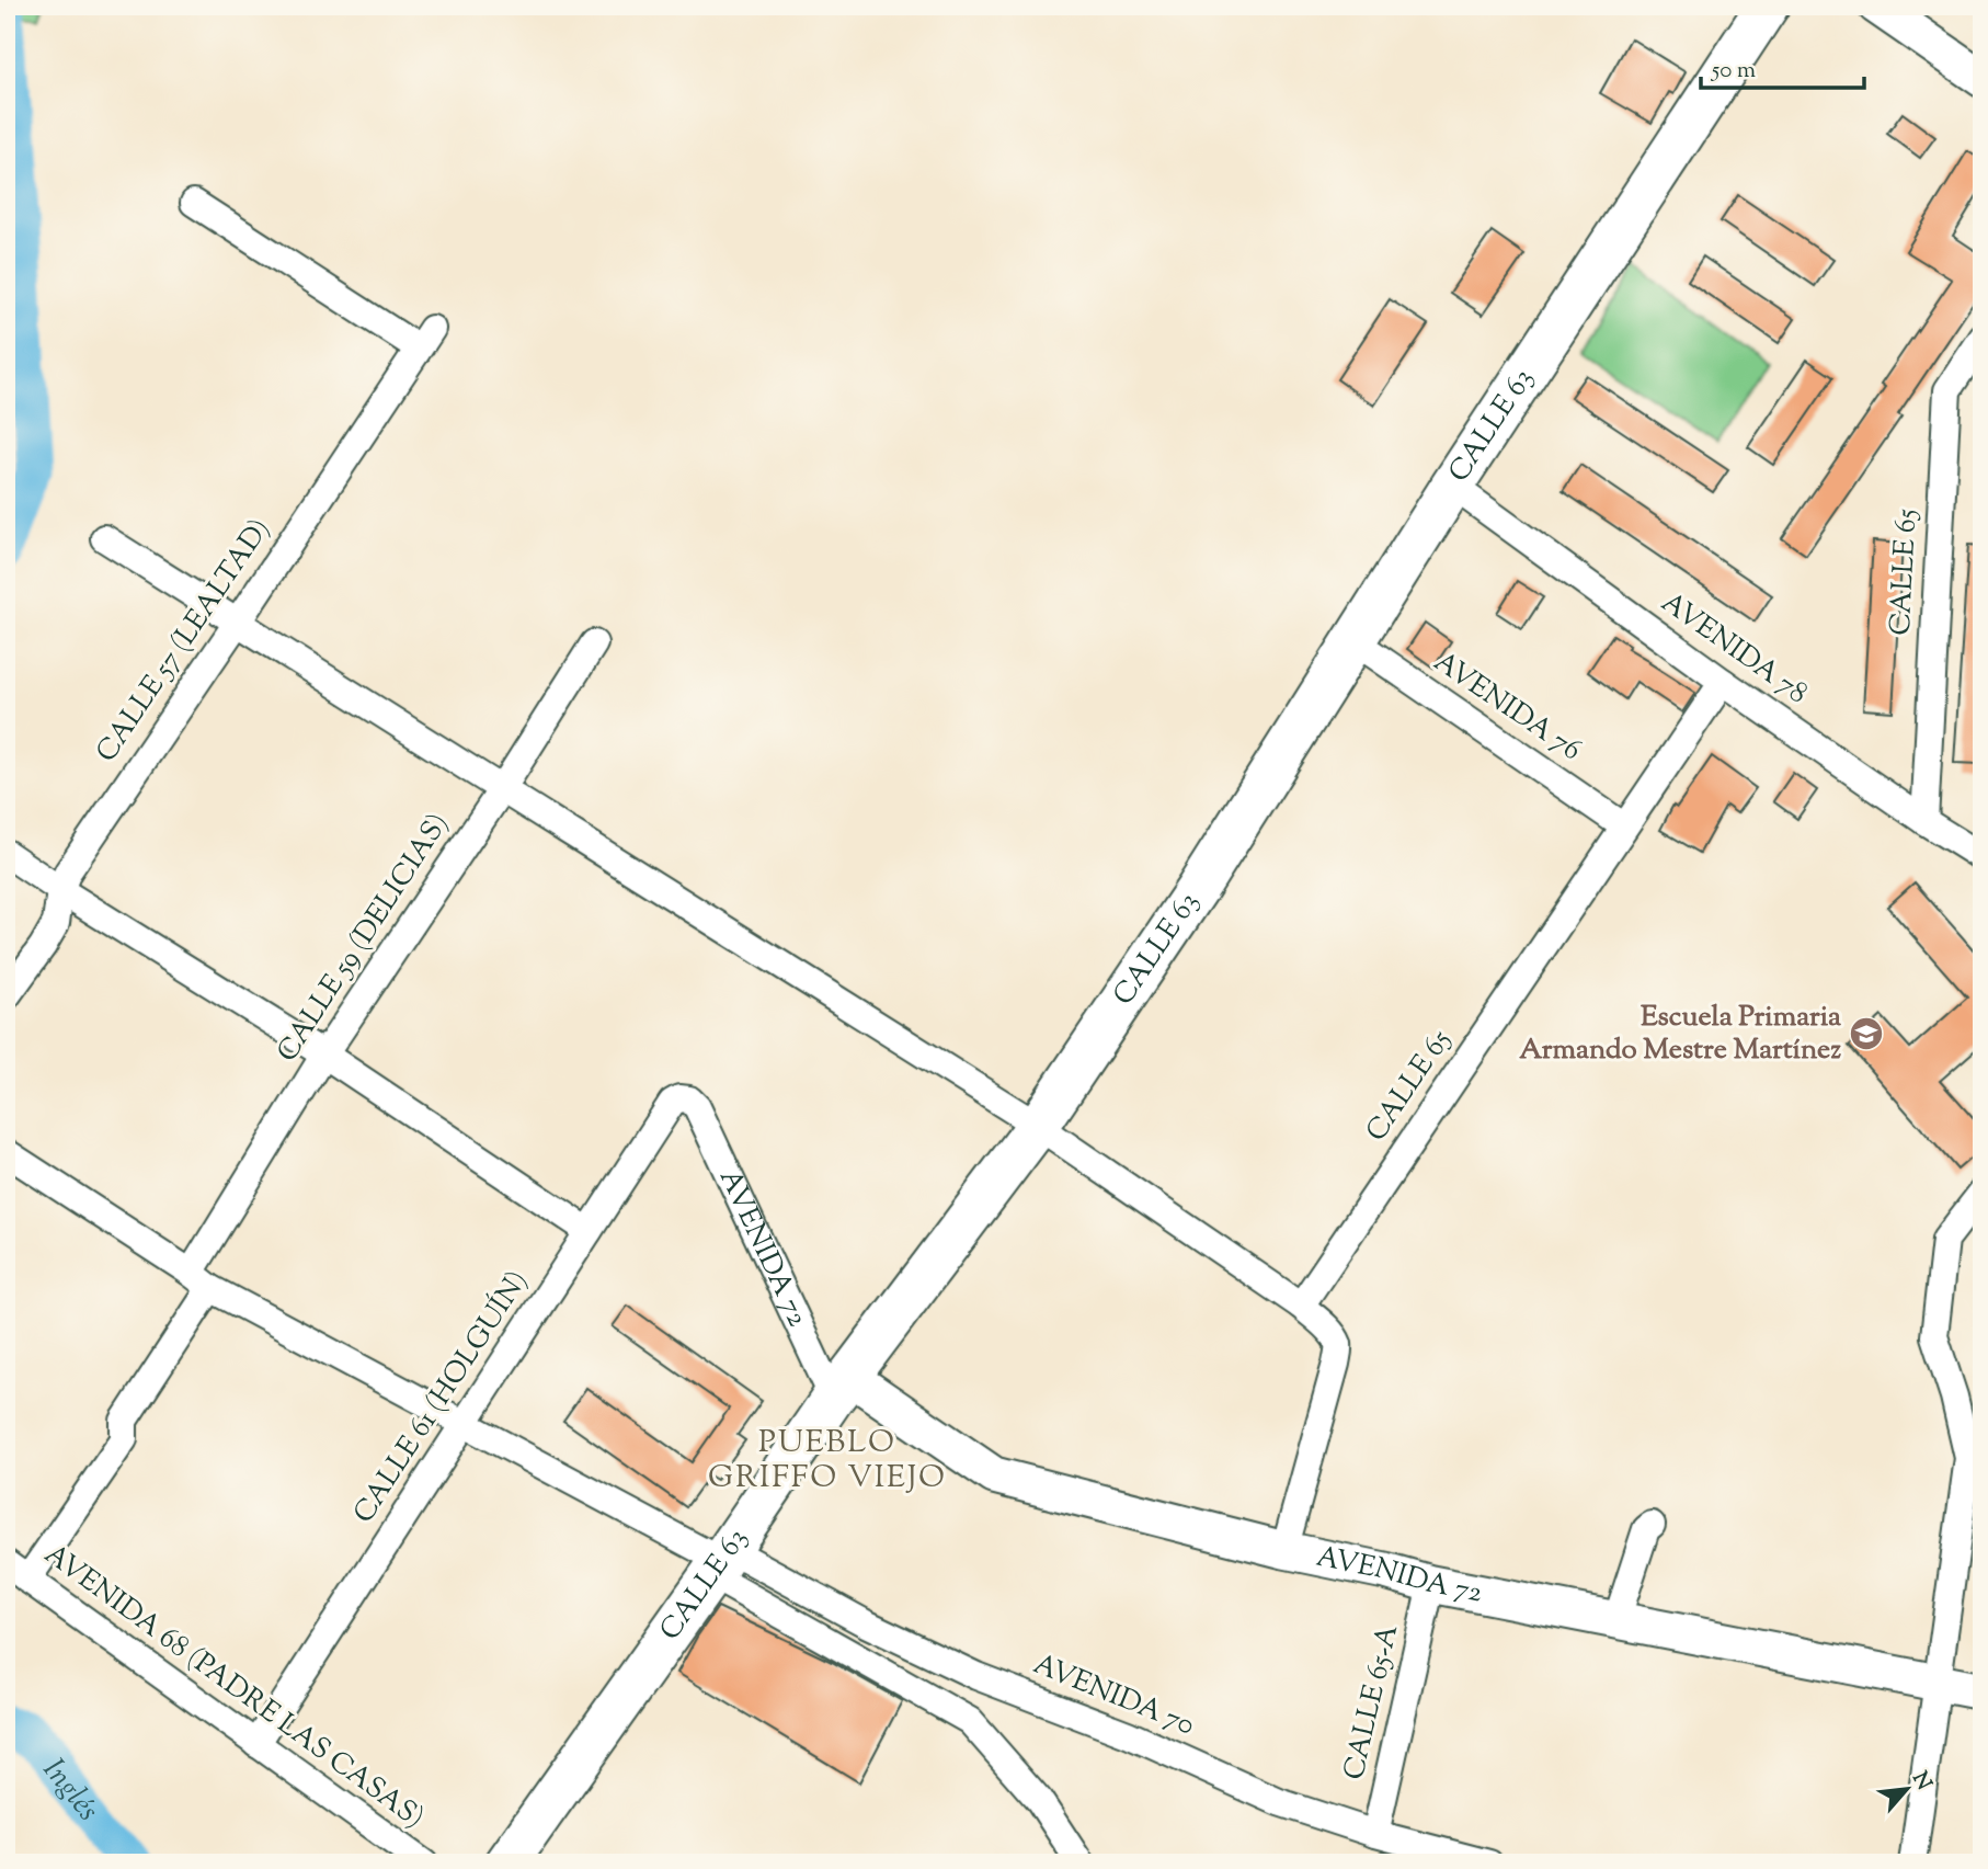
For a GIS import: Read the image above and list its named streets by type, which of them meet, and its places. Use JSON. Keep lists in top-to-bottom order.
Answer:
{
  "streets": {
    "main road": ["CALLE 63"],
    "street": [
      "CALLE 65",
      "CALLE 57 (LEALTAD)",
      "AVENIDA 78",
      "AVENIDA 76",
      "CALLE 59 (DELICIAS)",
      "AVENIDA 72",
      "CALLE 61 (HOLGUÍN)",
      "AVENIDA 68 (PADRE LAS CASAS)",
      "AVENIDA 70",
      "CALLE 65-A"
    ]
  },
  "crossings": [
    ["CALLE 63", "AVENIDA 78"],
    ["CALLE 63", "AVENIDA 76"],
    ["CALLE 63", "AVENIDA 72"],
    ["CALLE 63", "AVENIDA 70"],
    ["CALLE 65", "AVENIDA 78"],
    ["CALLE 65", "AVENIDA 76"],
    ["CALLE 59 (DELICIAS)", "AVENIDA 68 (PADRE LAS CASAS)"],
    ["AVENIDA 72", "CALLE 61 (HOLGUÍN)"],
    ["AVENIDA 72", "CALLE 65-A"],
    ["CALLE 61 (HOLGUÍN)", "AVENIDA 68 (PADRE LAS CASAS)"],
    ["AVENIDA 70", "CALLE 65-A"]
  ],
  "districts": ["PUEBLO GRIFFO VIEJO"],
  "water": ["Inglés"],
  "places": {
    "school or university": ["Escuela Primaria Armando Mestre Martínez"]
  },
  "scale_bar": "50 m",
  "north": "top right"
}
